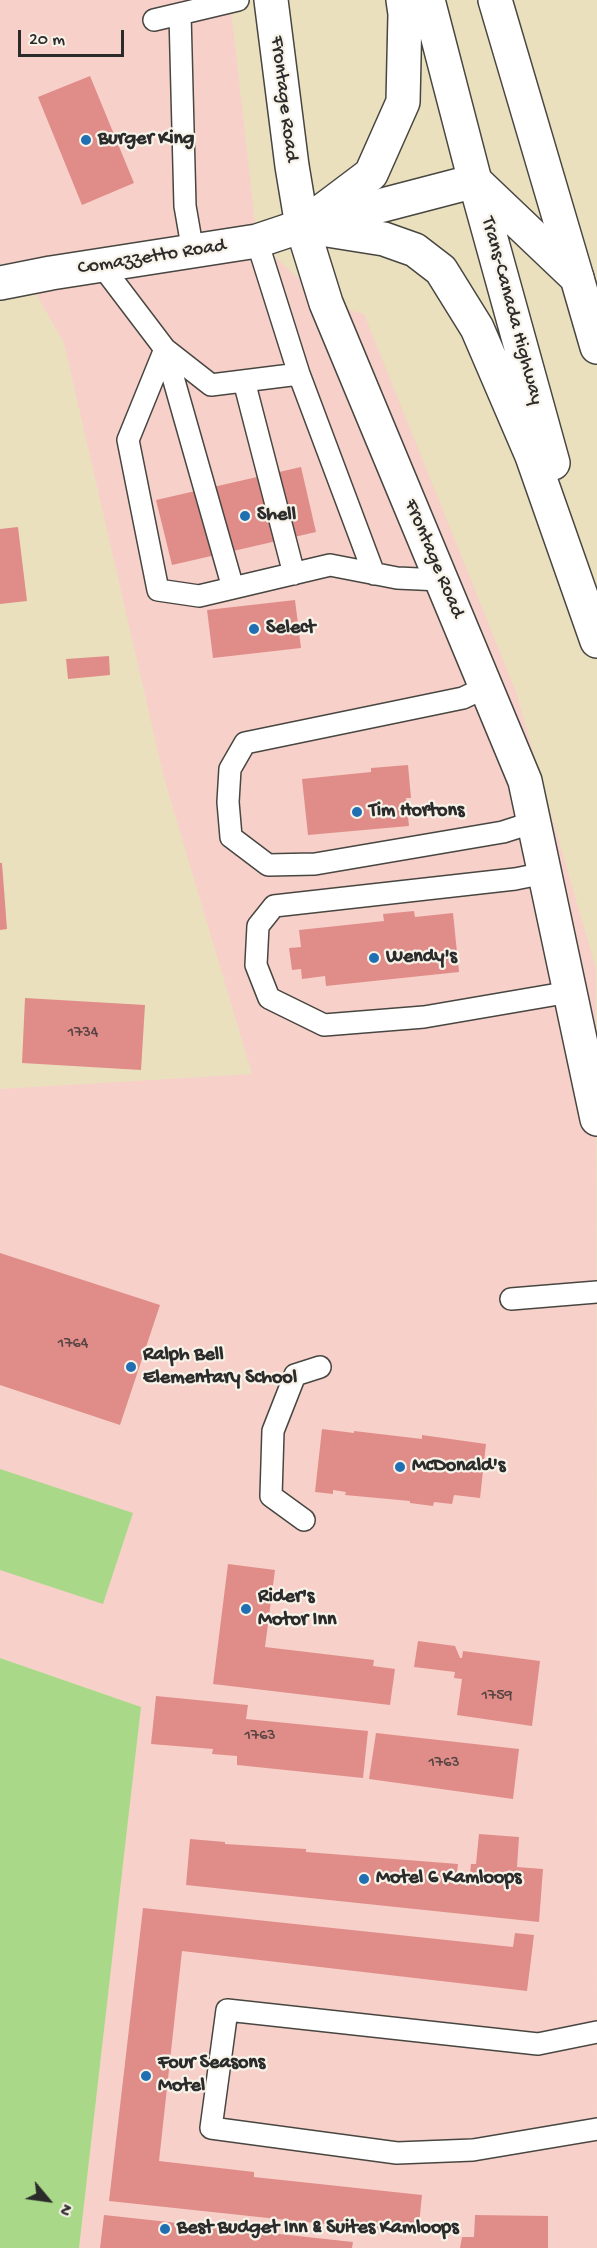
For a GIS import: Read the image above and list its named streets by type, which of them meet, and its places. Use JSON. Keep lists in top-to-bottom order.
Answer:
{
  "streets": {
    "main road": ["Frontage Road", "Comazzetto Road", "Trans-Canada Highway"]
  },
  "crossings": [
    ["Frontage Road", "Comazzetto Road"]
  ],
  "places": [
    "Burger King",
    "Shell",
    "Select",
    "Tim Hortons",
    "Wendy's",
    "Ralph Bell Elementary School",
    "McDonald's",
    "Rider's Motor Inn",
    "Motel 6 Kamloops",
    "Four Seasons Motel",
    "Best Budget Inn & Suites Kamloops"
  ],
  "house_numbers": [
    "1734",
    "1764",
    "1759",
    "1763",
    "1763"
  ],
  "scale_bar": "20 m",
  "north": "bottom right"
}
